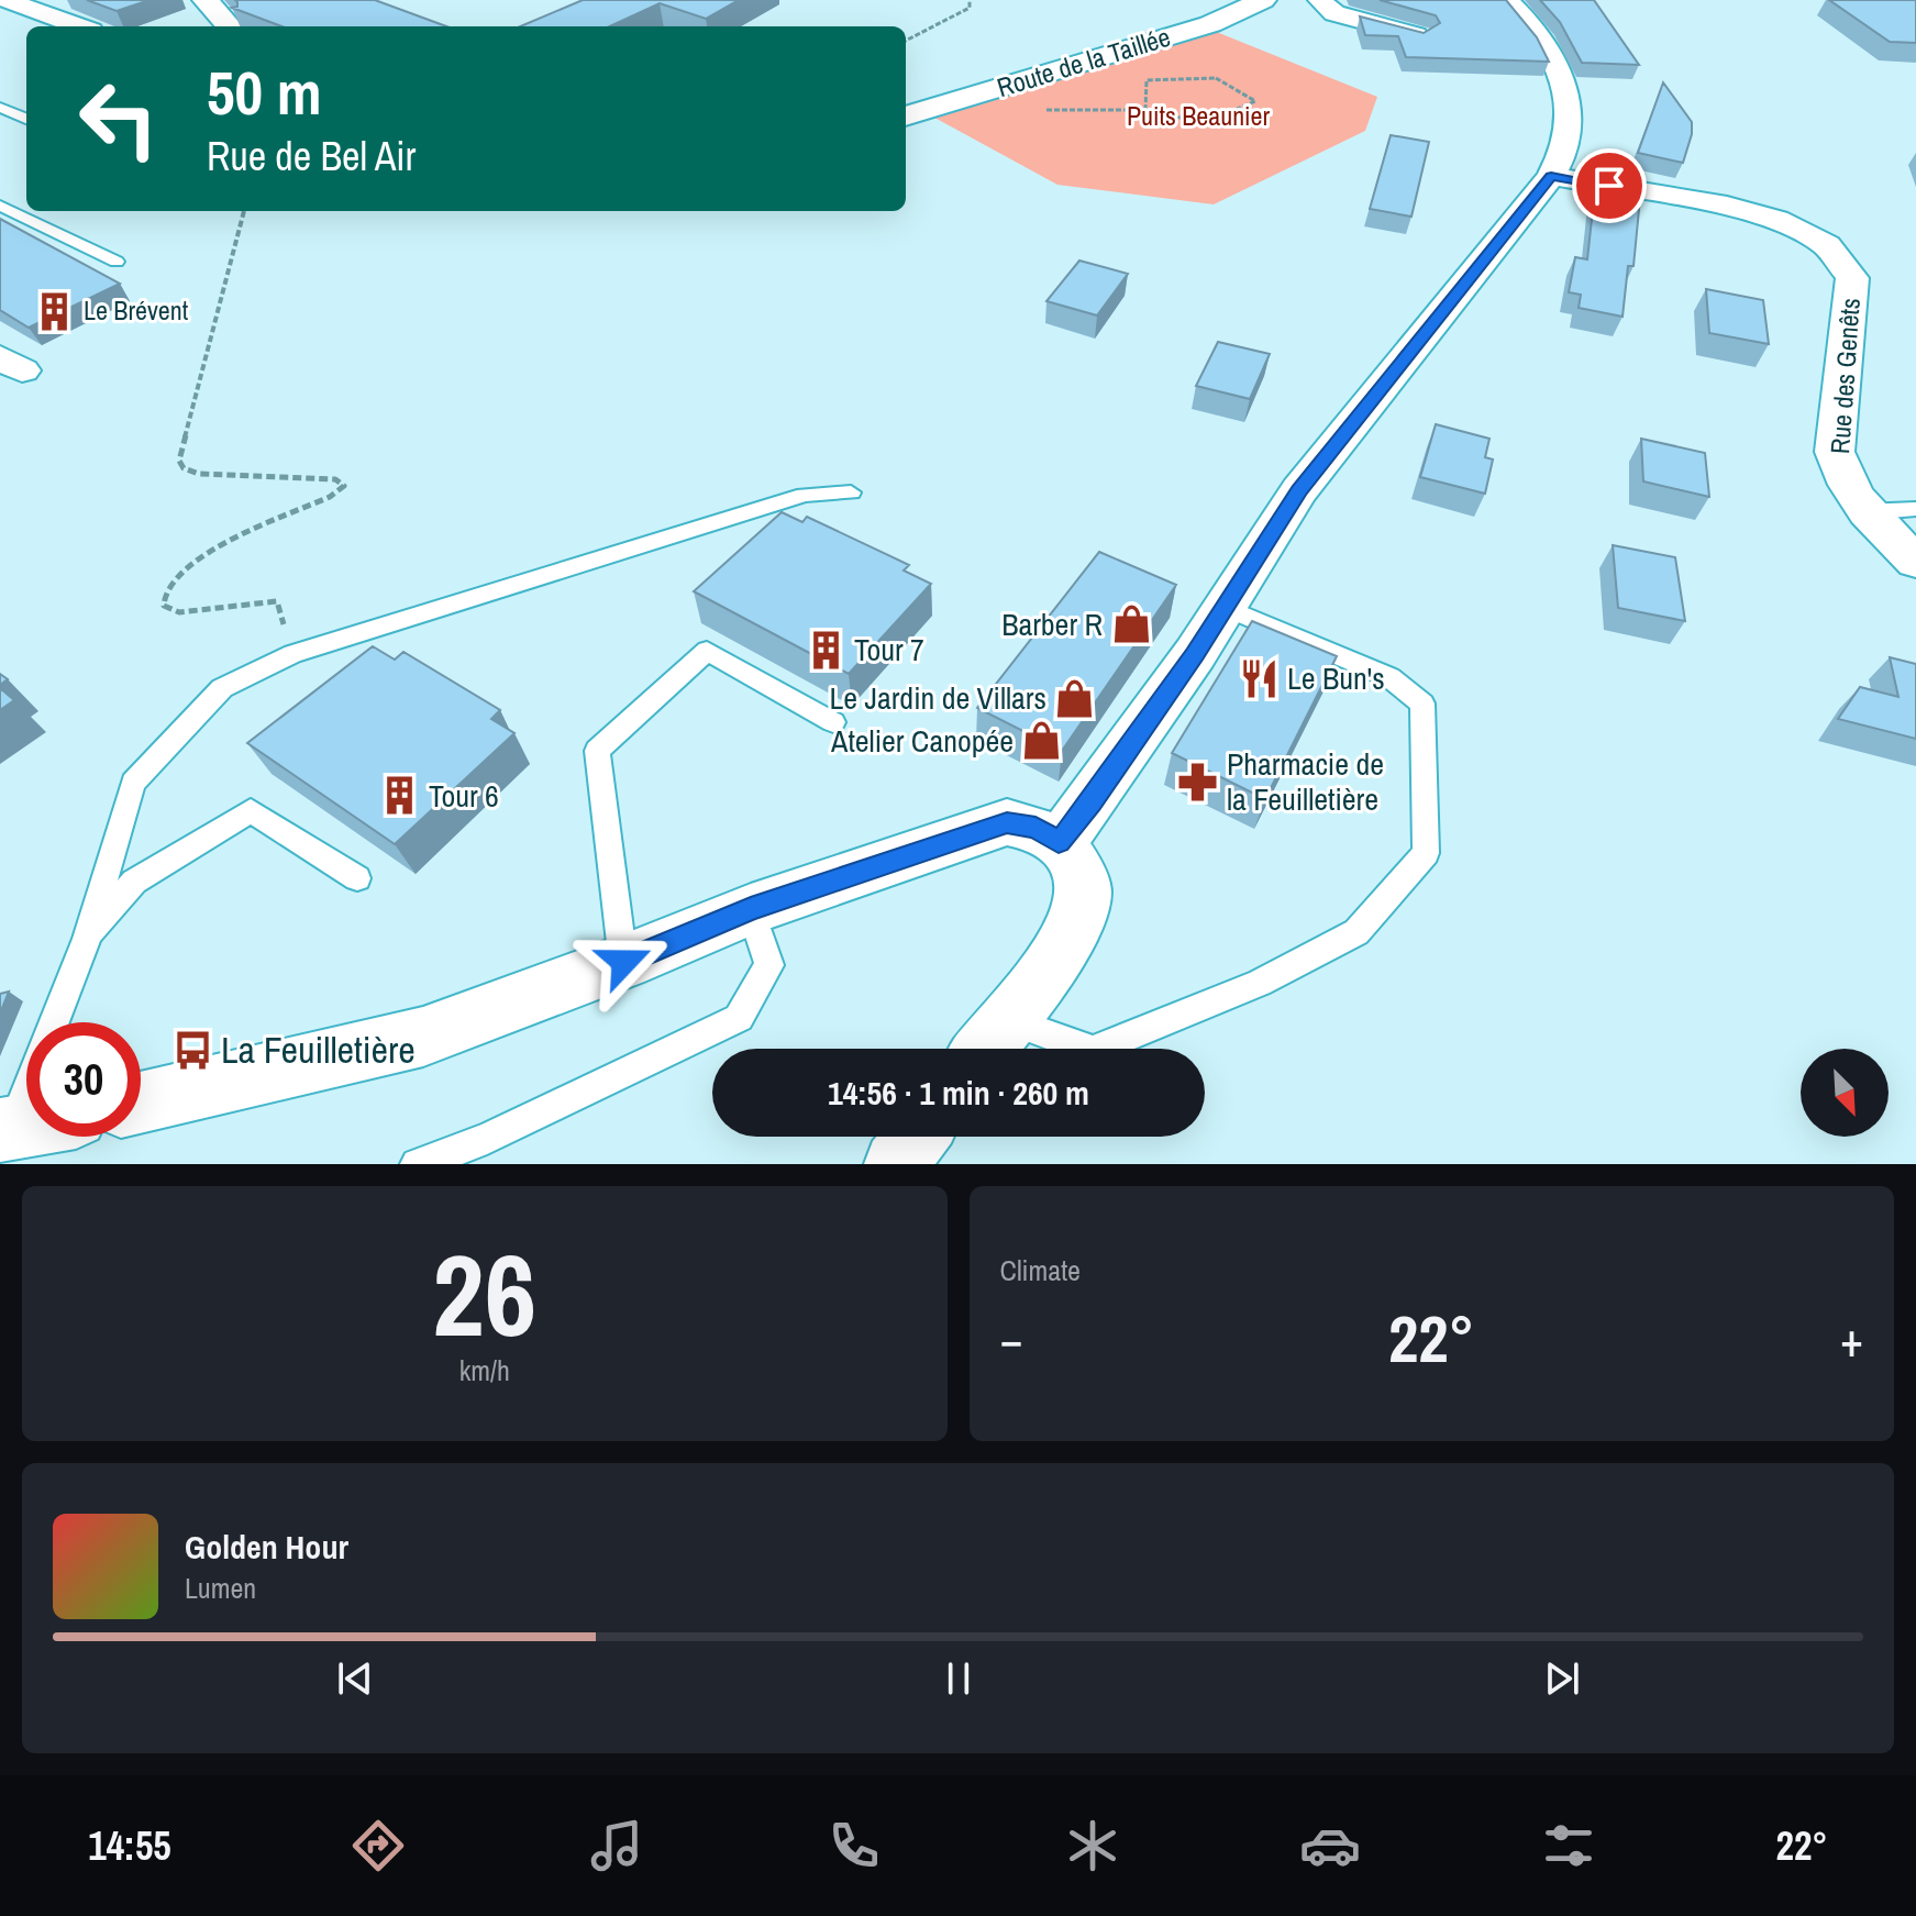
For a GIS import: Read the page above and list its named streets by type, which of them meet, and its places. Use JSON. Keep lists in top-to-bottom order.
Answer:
{
  "streets": {
    "street": ["Route de la Taillée", "Rue des Genêts"]
  },
  "parks": ["Puits Beaunier"],
  "places": {
    "building": ["Le Brévent", "Tour 7", "Tour 6"],
    "shop": ["Barber R", "Le Jardin de Villars", "Atelier Canopée"],
    "restaurant": ["Le Bun's"],
    "pharmacy": ["Pharmacie de la Feuilletière"],
    "bus stop": ["La Feuilletière"]
  },
  "north": "bottom right",
  "page": {
    "turn": ["50 m", "Rue de Bel Air"],
    "limit": "30",
    "trip": "14:56 · 1 min · 260 m",
    "tile": [
      ["26", "km/h"],
      "Climate"
    ],
    "heat": ["−", "22°", "+"],
    "song": ["Golden Hour", "Lumen"],
    "tabs": ["14:55", "22°"]
  }
}
